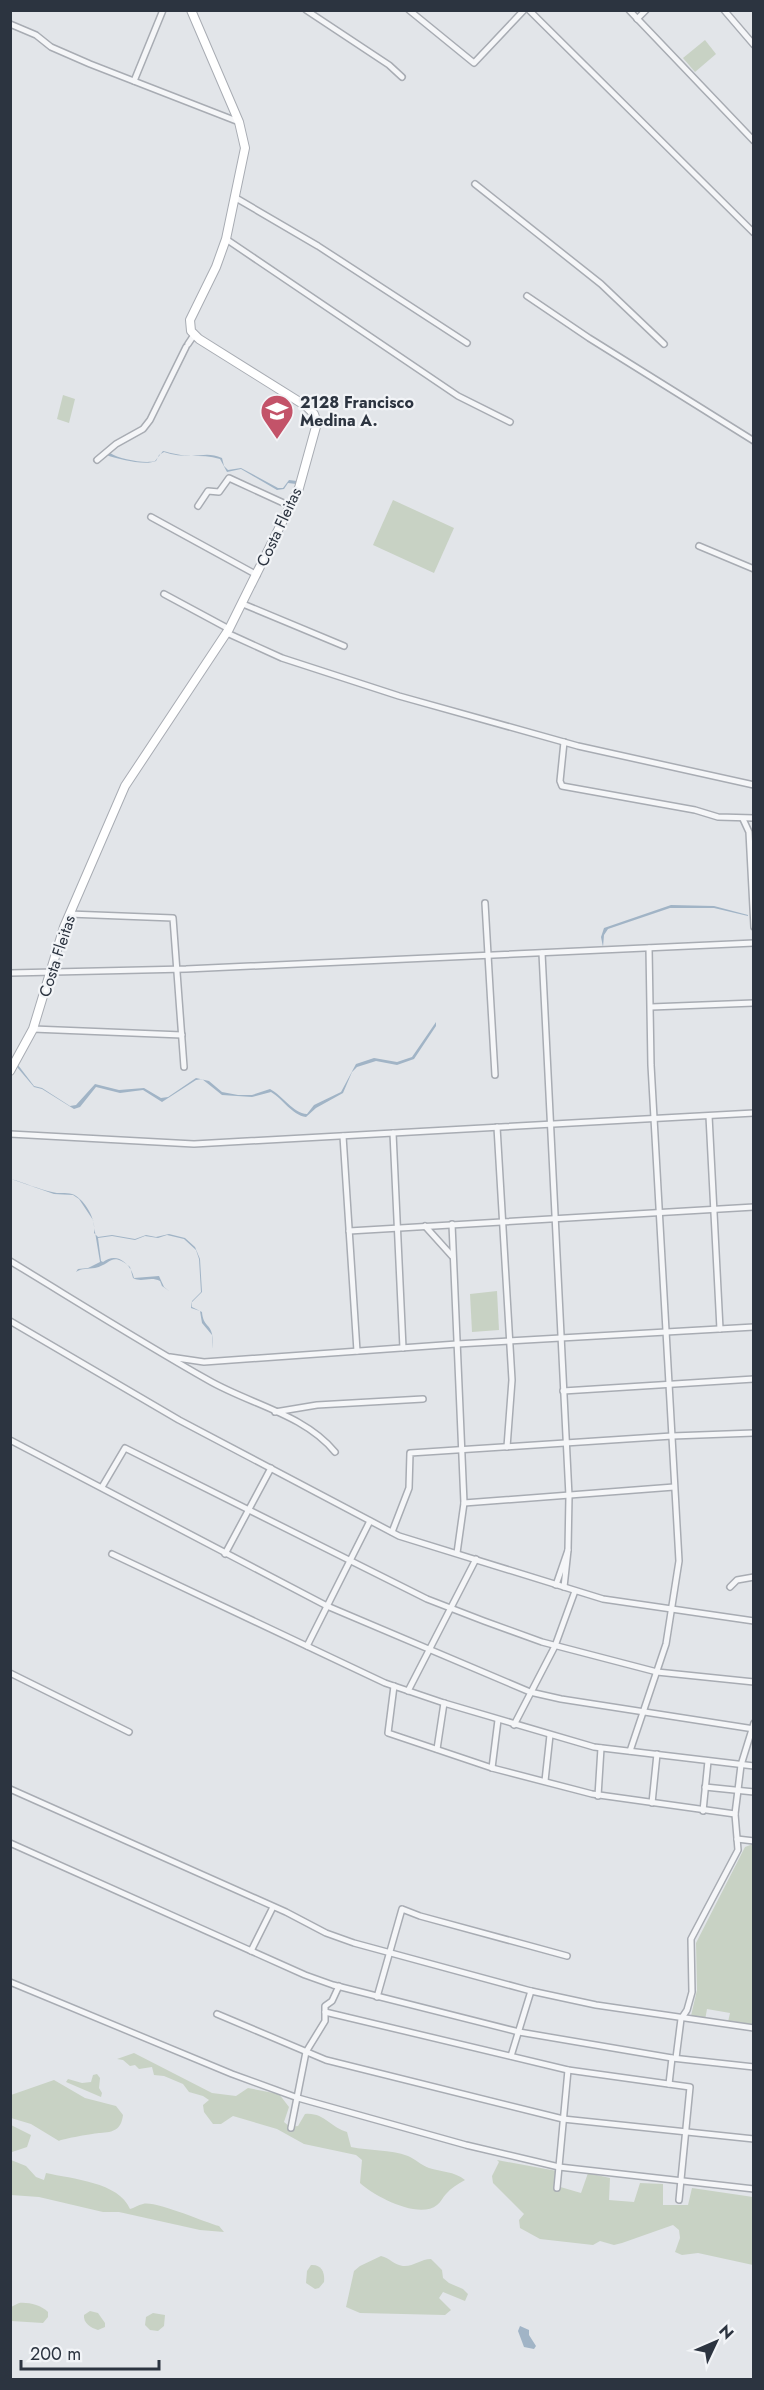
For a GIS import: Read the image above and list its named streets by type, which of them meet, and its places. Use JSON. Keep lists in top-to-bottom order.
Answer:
{
  "streets": {
    "main road": ["Costa Fleitas"]
  },
  "places": {
    "school or university": ["2128 Francisco Medina A."]
  },
  "scale_bar": "200 m",
  "north": "top right"
}
